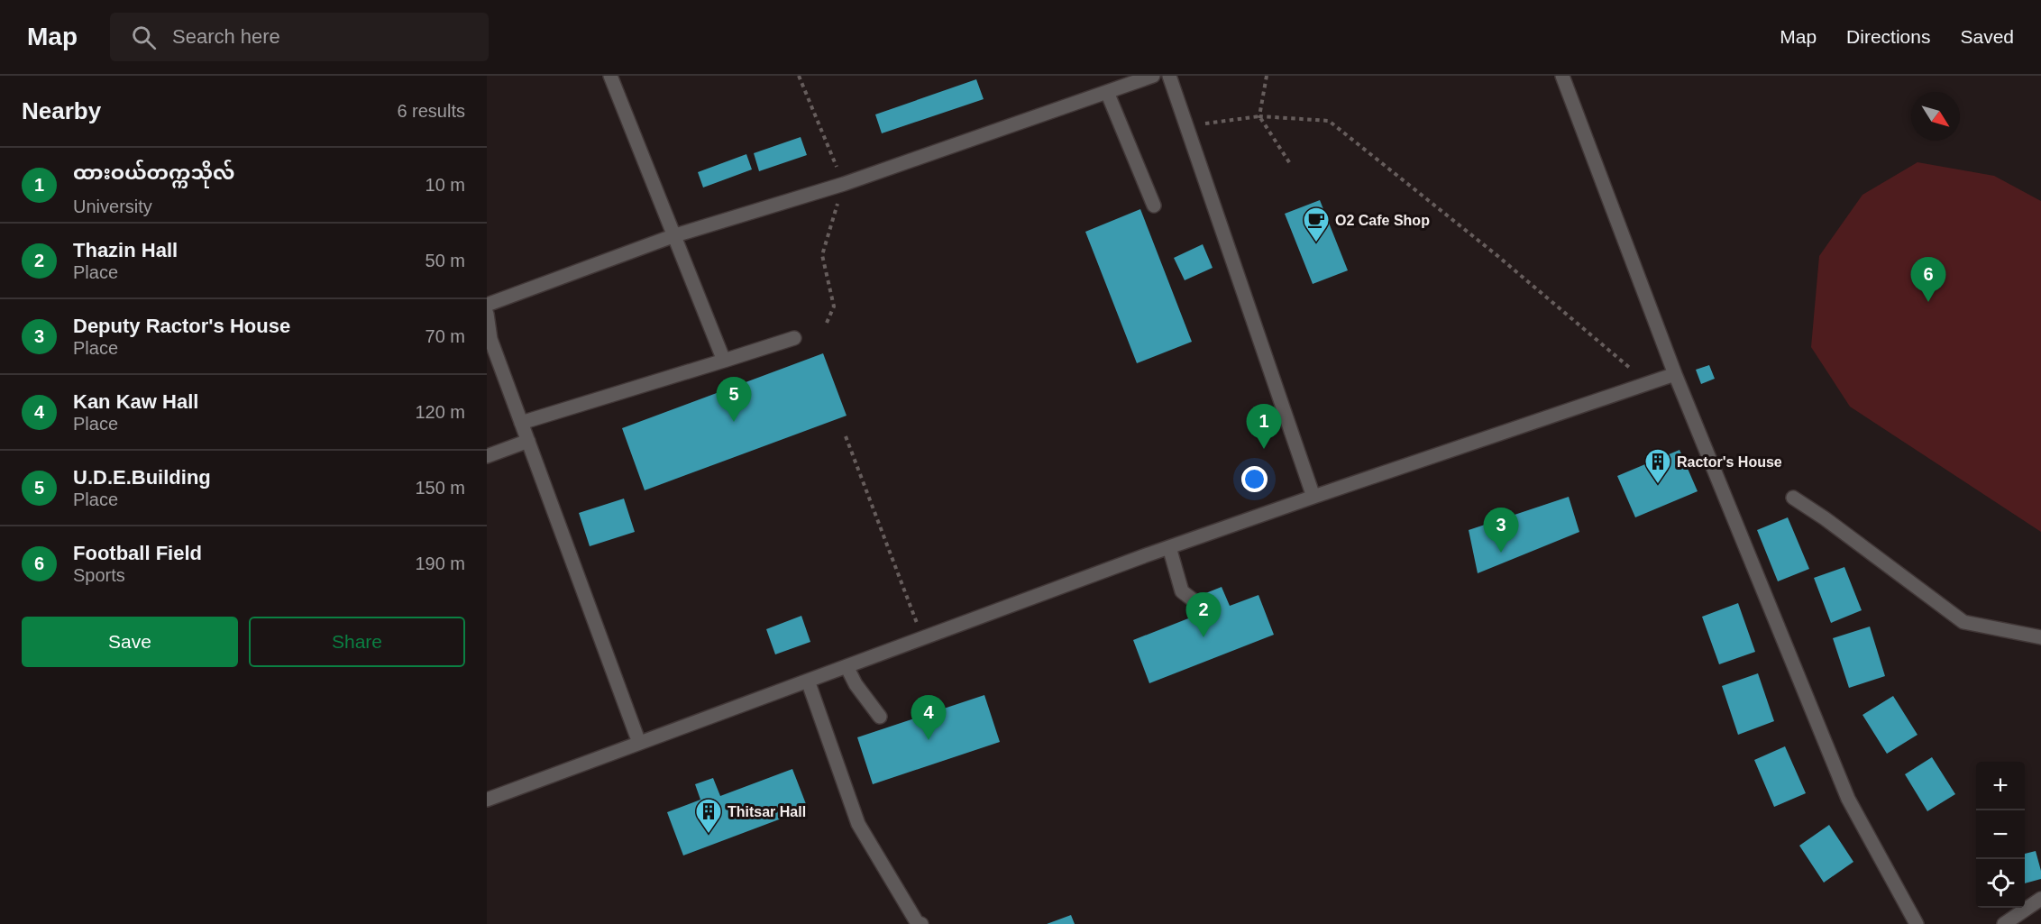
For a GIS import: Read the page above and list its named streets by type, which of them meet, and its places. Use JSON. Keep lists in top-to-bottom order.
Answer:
{
  "places": {
    "cafe": ["O2 Cafe Shop"],
    "building": ["Ractor's House", "Thitsar Hall"]
  },
  "north": "bottom right",
  "page": {
    "header": "Map",
    "search": "Search here",
    "nav": ["Map", "Directions", "Saved"],
    "heading": ["Nearby", "6 results"],
    "list": [
      {
        "mark": "1",
        "name": "ထားဝယ်တက္ကသိုလ်",
        "note": "University",
        "value": "10 m"
      },
      {
        "mark": "2",
        "name": "Thazin Hall",
        "note": "Place",
        "value": "50 m"
      },
      {
        "mark": "3",
        "name": "Deputy Ractor's House",
        "note": "Place",
        "value": "70 m"
      },
      {
        "mark": "4",
        "name": "Kan Kaw Hall",
        "note": "Place",
        "value": "120 m"
      },
      {
        "mark": "5",
        "name": "U.D.E.Building",
        "note": "Place",
        "value": "150 m"
      },
      {
        "mark": "6",
        "name": "Football Field",
        "note": "Sports",
        "value": "190 m"
      }
    ],
    "pins": [
      "6",
      "5",
      "1",
      "3",
      "2",
      "4"
    ],
    "buttons": ["Save", "Share"],
    "map_buttons": ["+", "−"]
  }
}
